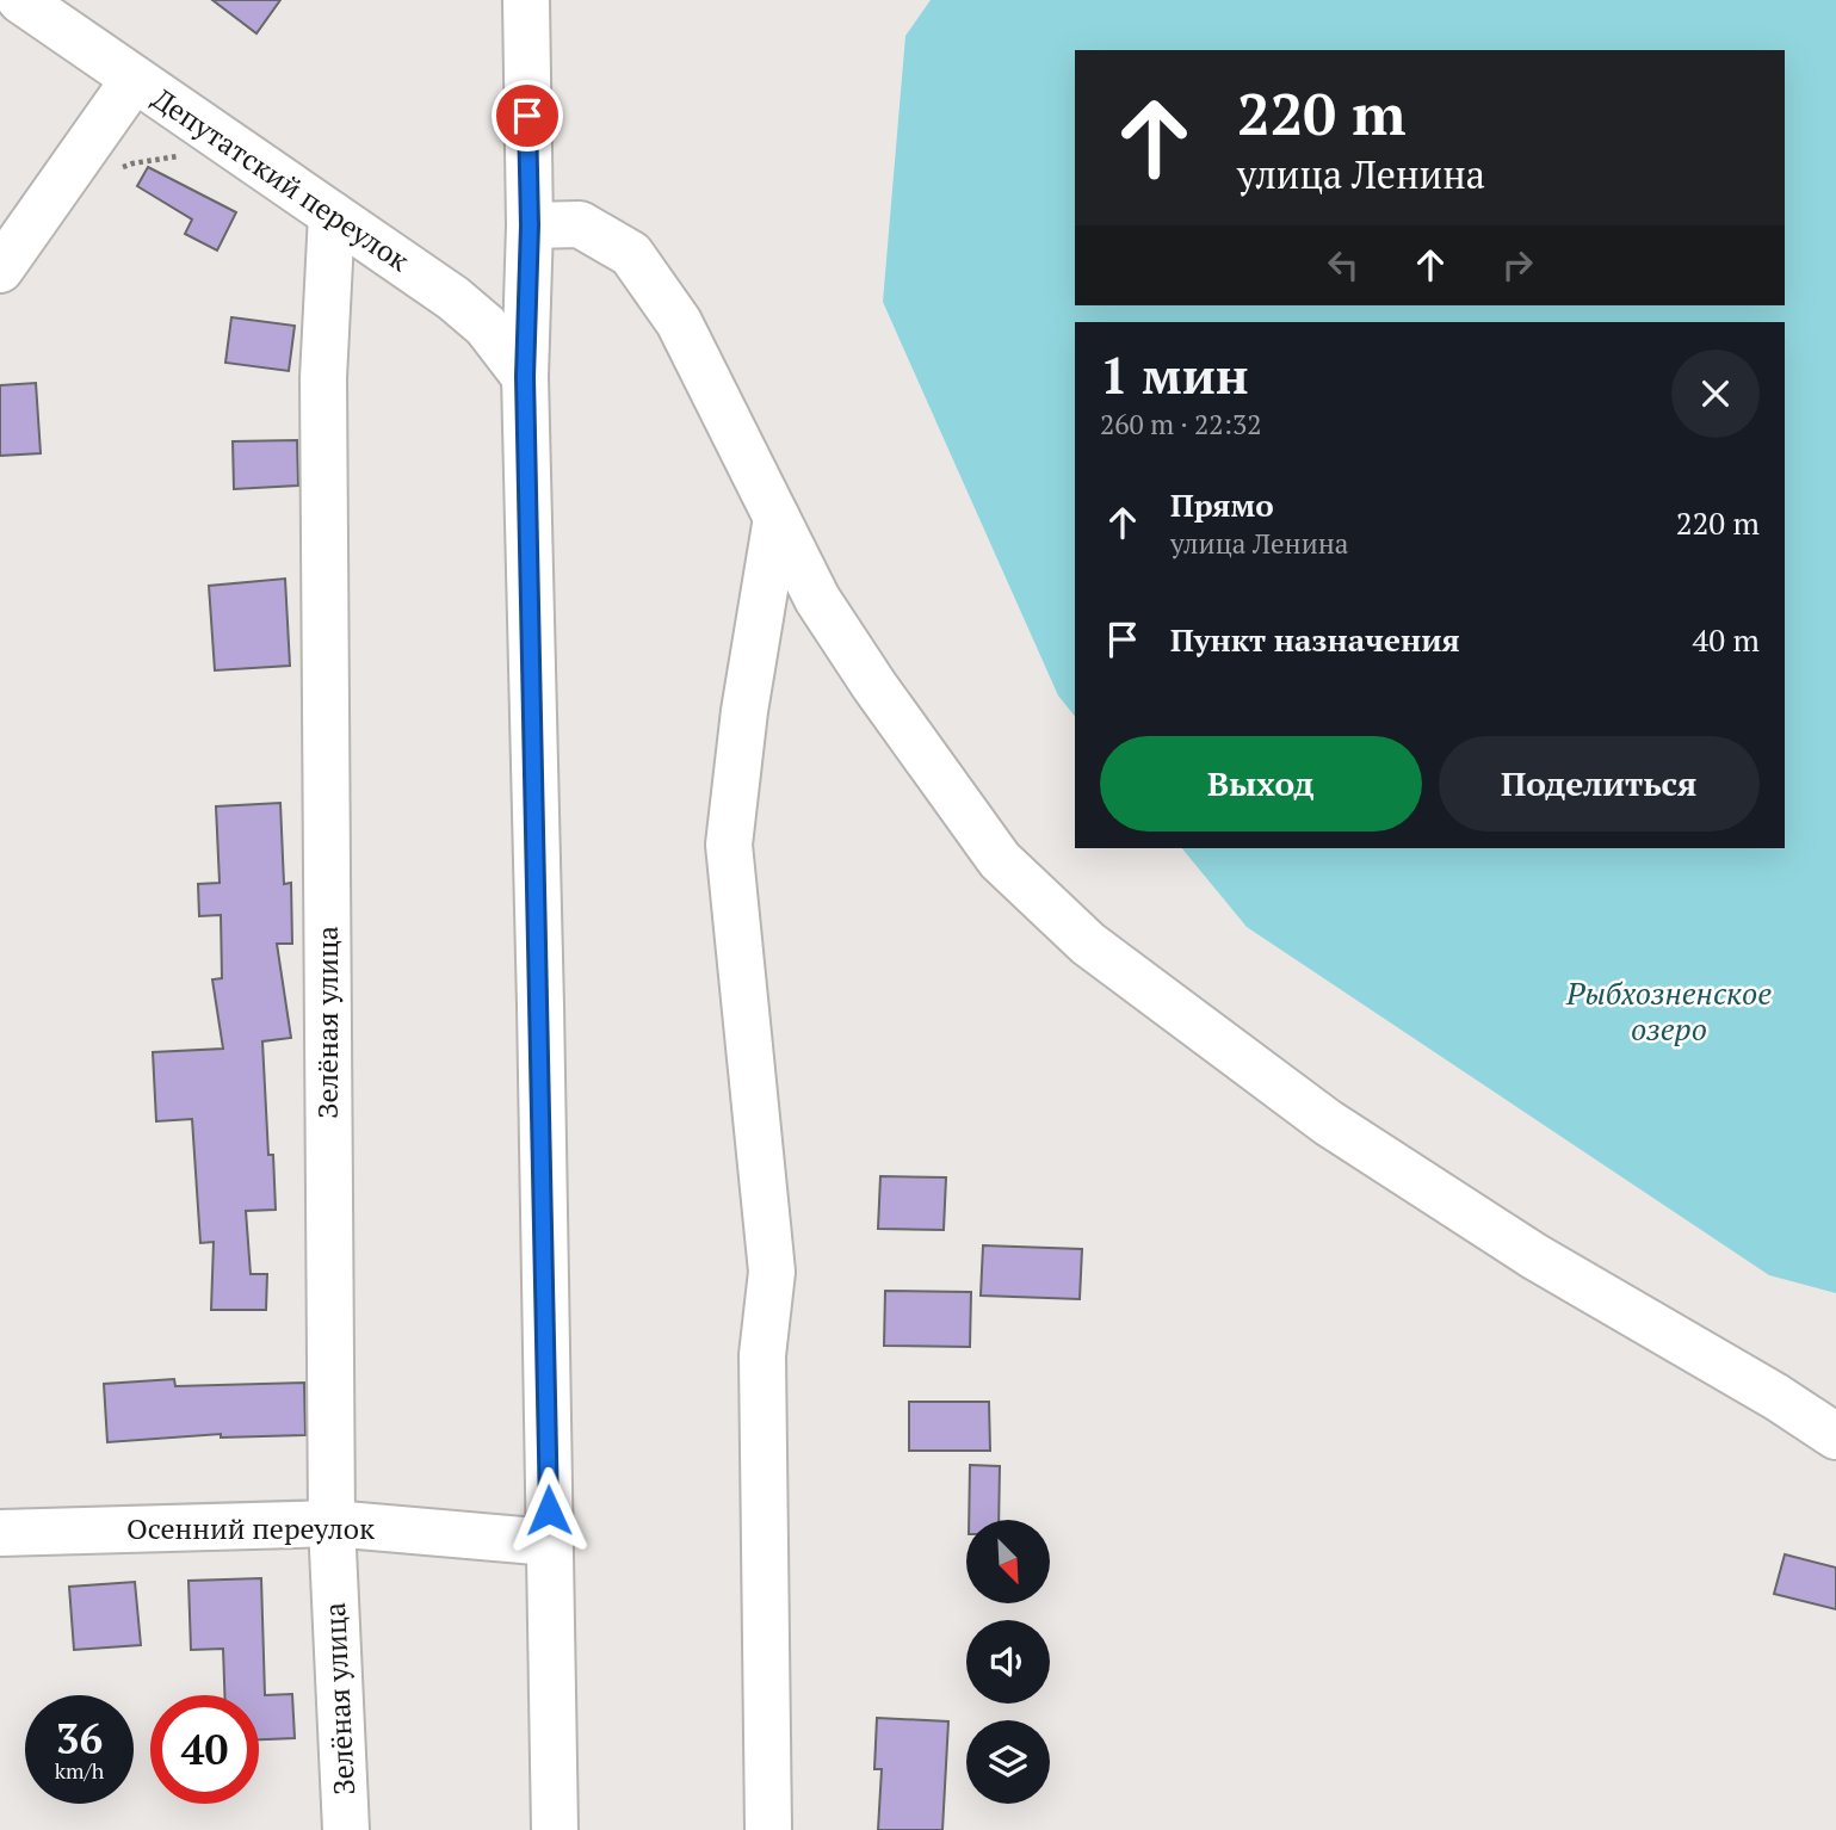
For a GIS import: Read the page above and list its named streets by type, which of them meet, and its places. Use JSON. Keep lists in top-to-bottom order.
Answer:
{
  "streets": {
    "street": ["Депутатский переулок", "Зелёная улица", "Осенний переулок"]
  },
  "crossings": [
    ["Депутатский переулок", "Зелёная улица"],
    ["Зелёная улица", "Осенний переулок"]
  ],
  "water": ["Рыбхозненское озеро"],
  "north": "bottom right",
  "page": {
    "turn": ["220 m", "улица Ленина"],
    "heading": ["1 мин", "260 m · 22:32"],
    "list": [
      {
        "name": "Прямо",
        "note": "улица Ленина",
        "value": "220 m"
      },
      {
        "name": "Пункт назначения",
        "value": "40 m"
      }
    ],
    "buttons": ["Выход", "Поделиться"],
    "speed": "36 km/h",
    "limit": "40"
  }
}
